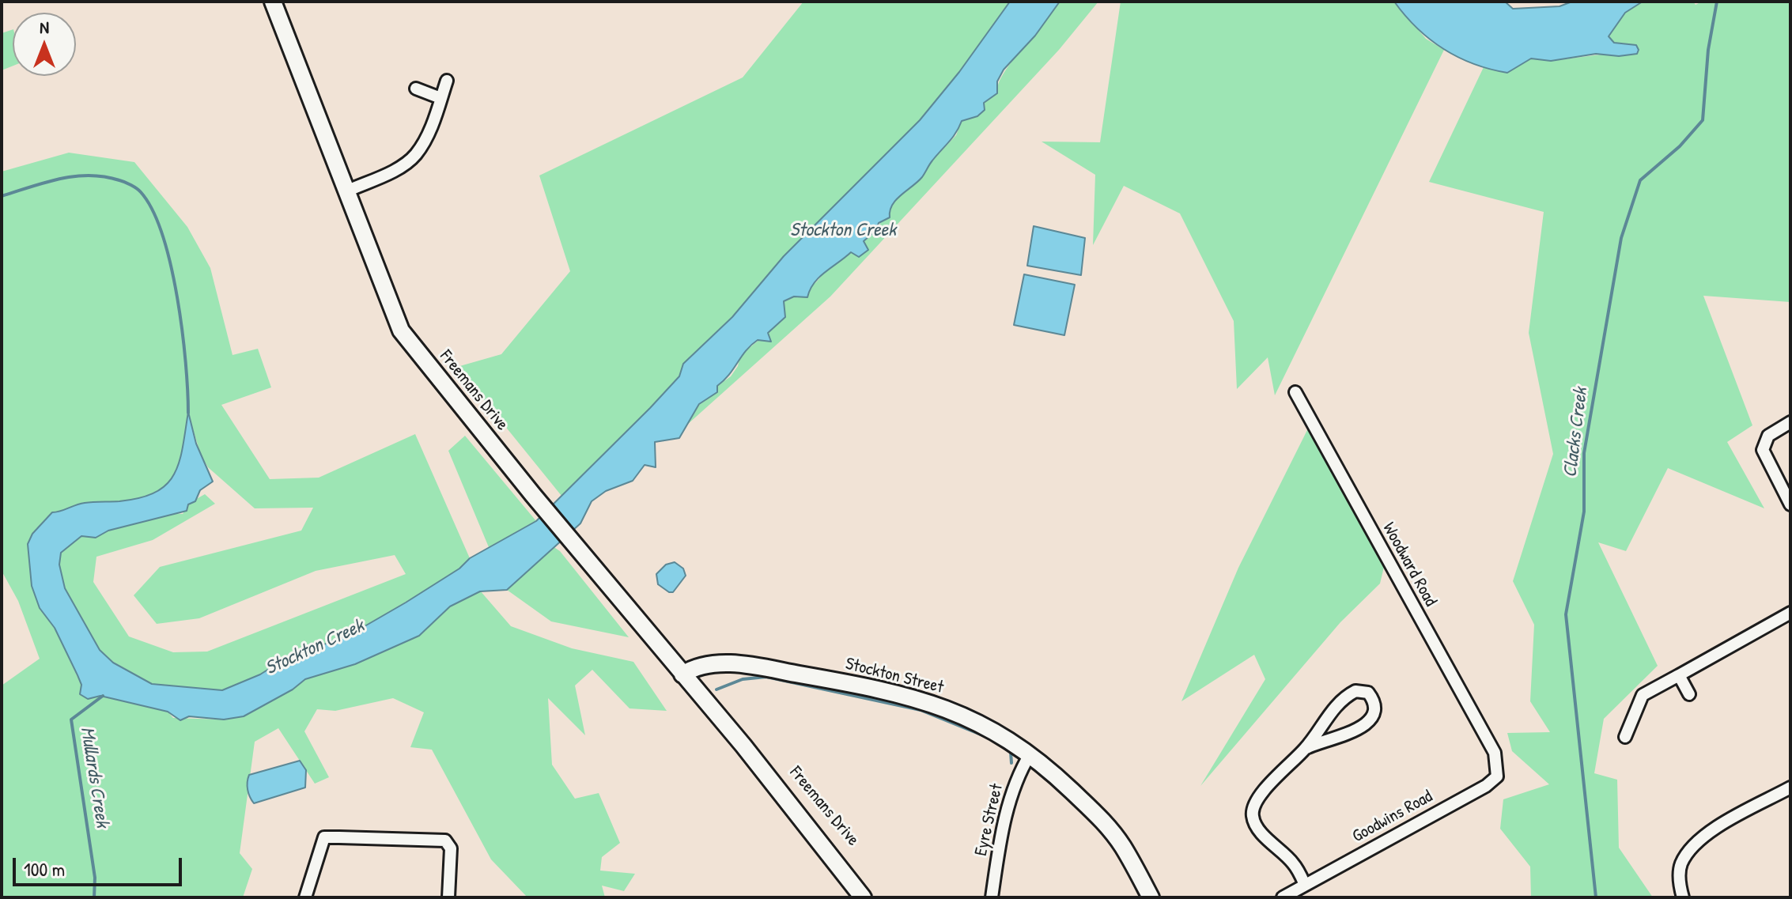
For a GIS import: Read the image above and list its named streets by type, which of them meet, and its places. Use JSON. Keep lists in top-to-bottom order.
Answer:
{
  "streets": {
    "main road": ["Freemans Drive", "Stockton Street"],
    "street": ["Woodward Road", "Goodwins Road", "Eyre Street"]
  },
  "crossings": [
    ["Freemans Drive", "Stockton Street"],
    ["Woodward Road", "Goodwins Road"],
    ["Stockton Street", "Eyre Street"]
  ],
  "water": ["Stockton Creek", "Clacks Creek", "Mullards Creek"],
  "scale_bar": "100 m",
  "north": "top"
}
